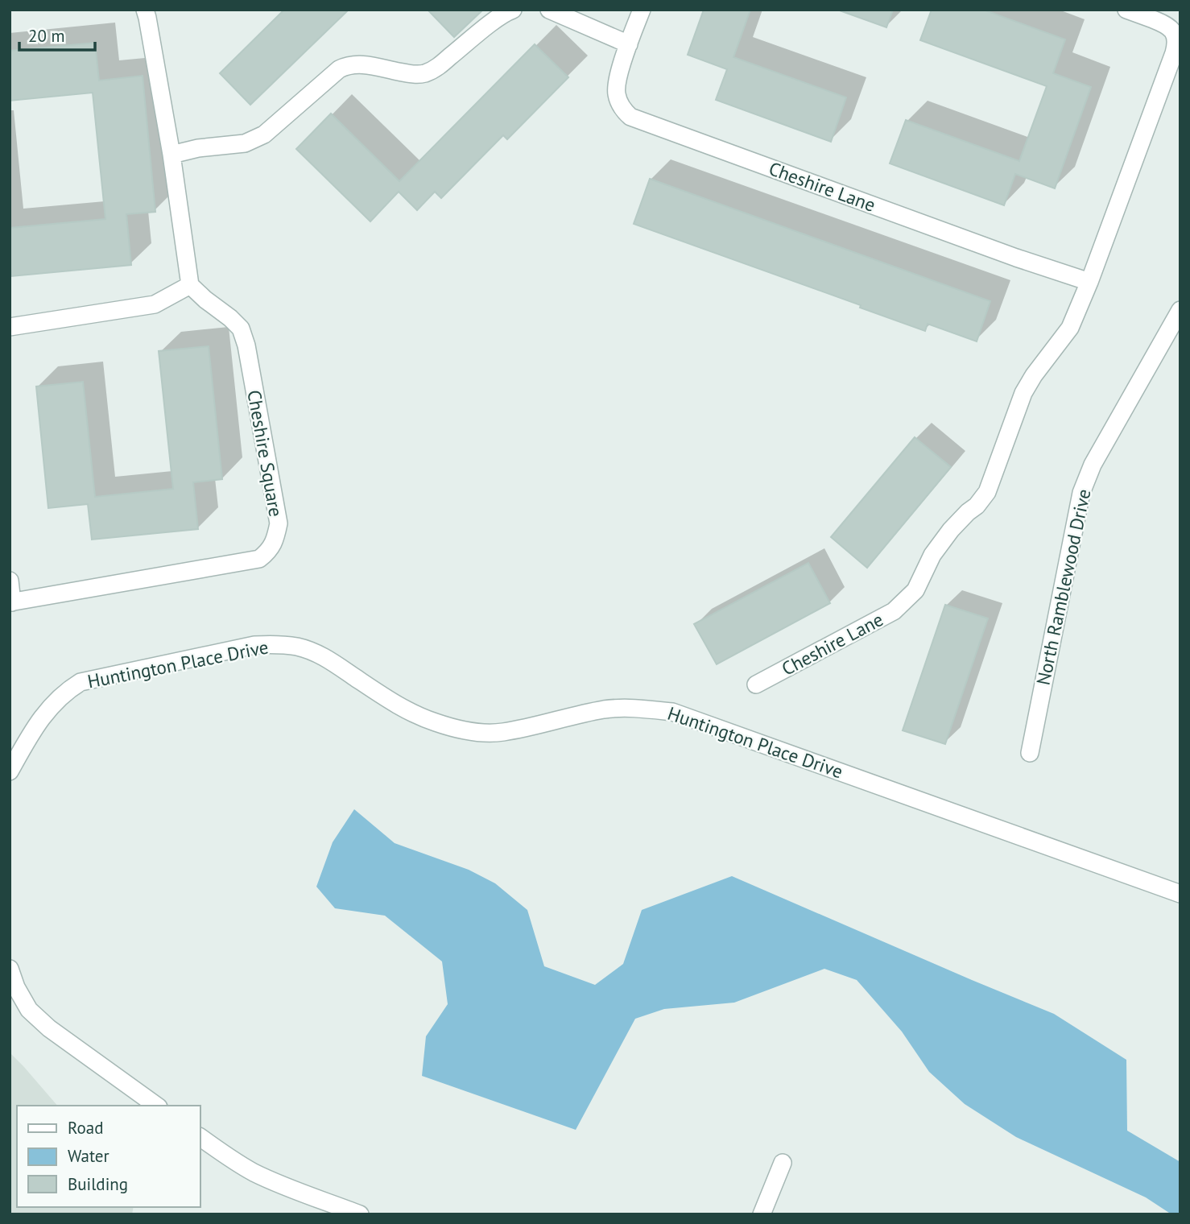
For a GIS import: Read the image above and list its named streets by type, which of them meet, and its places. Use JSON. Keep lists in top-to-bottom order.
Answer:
{
  "streets": {
    "street": [
      "Cheshire Lane",
      "Cheshire Square",
      "North Ramblewood Drive",
      "Huntington Place Drive"
    ]
  },
  "legend": ["Road", "Water", "Building"],
  "scale_bar": "20 m"
}
